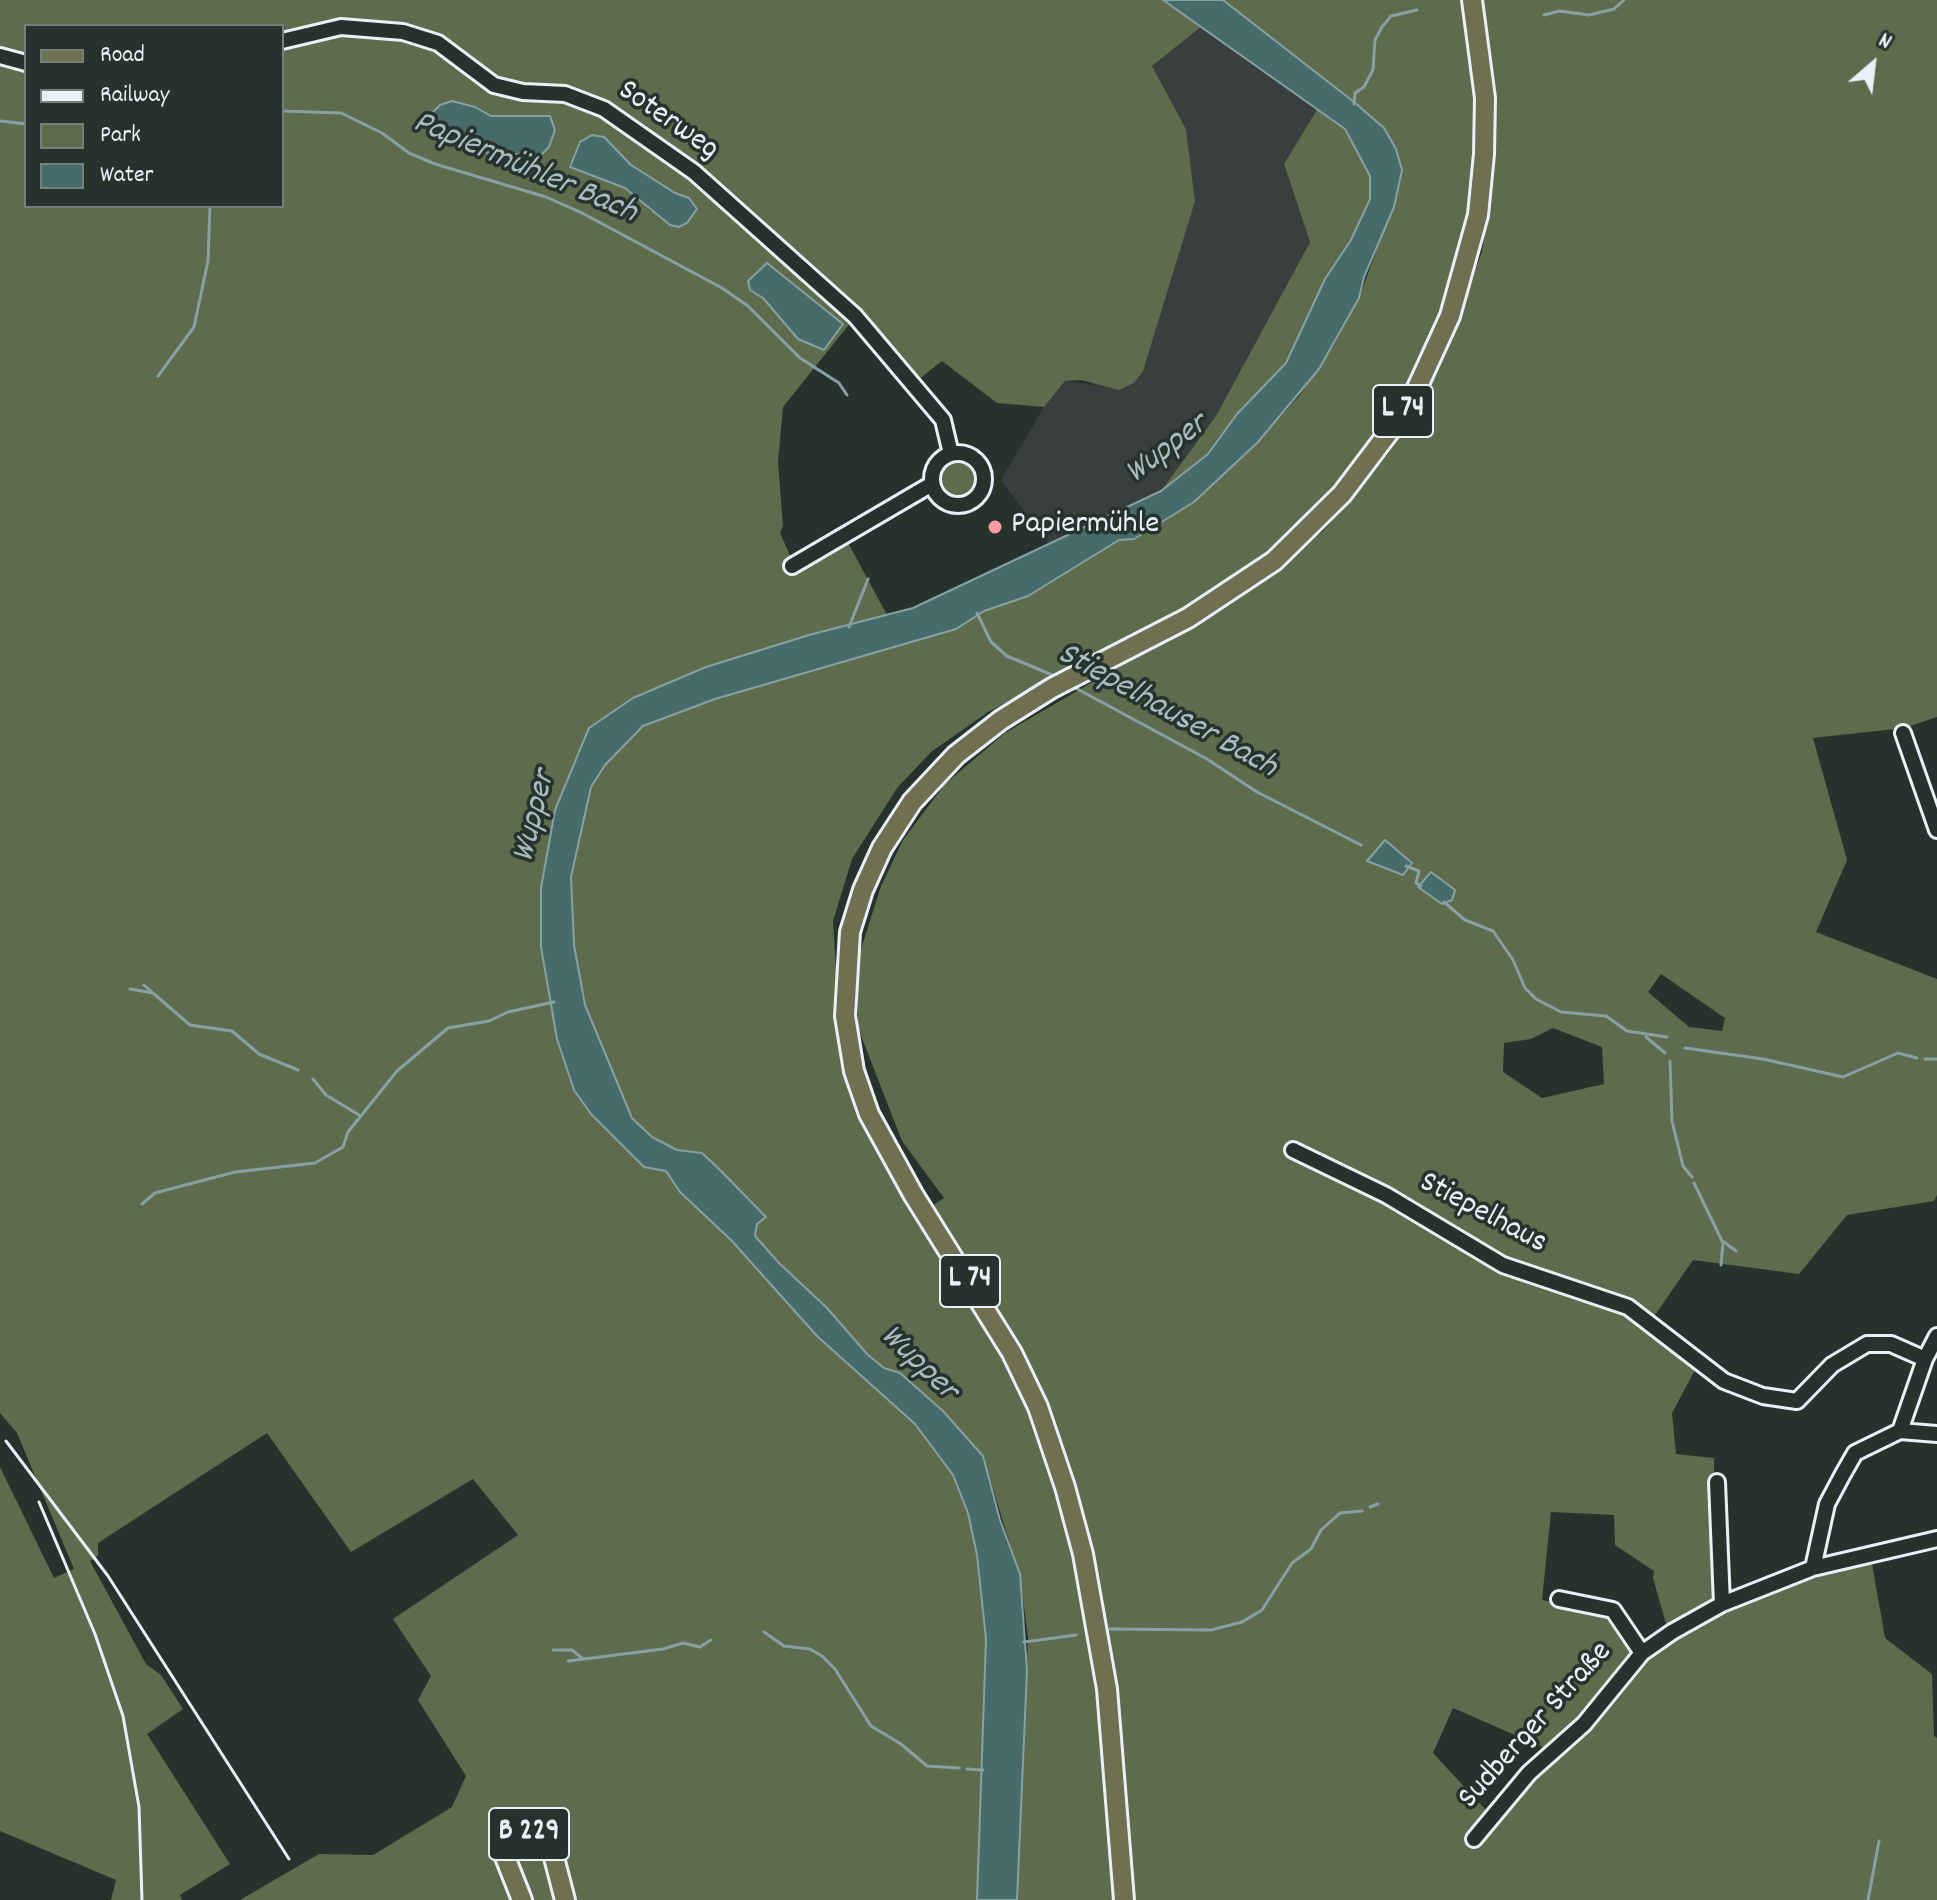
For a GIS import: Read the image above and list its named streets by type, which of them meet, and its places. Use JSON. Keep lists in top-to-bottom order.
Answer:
{
  "streets": {
    "main road": ["L 74", "B 229"],
    "street": ["Soterweg", "Stiepelhaus", "Sudberger Straße"]
  },
  "water": ["Papiermühler Bach", "Wupper", "Stiepelhauser Bach"],
  "places": ["Papiermühle"],
  "legend": [
    "Road",
    "Railway",
    "Park",
    "Water"
  ],
  "north": "top right"
}
